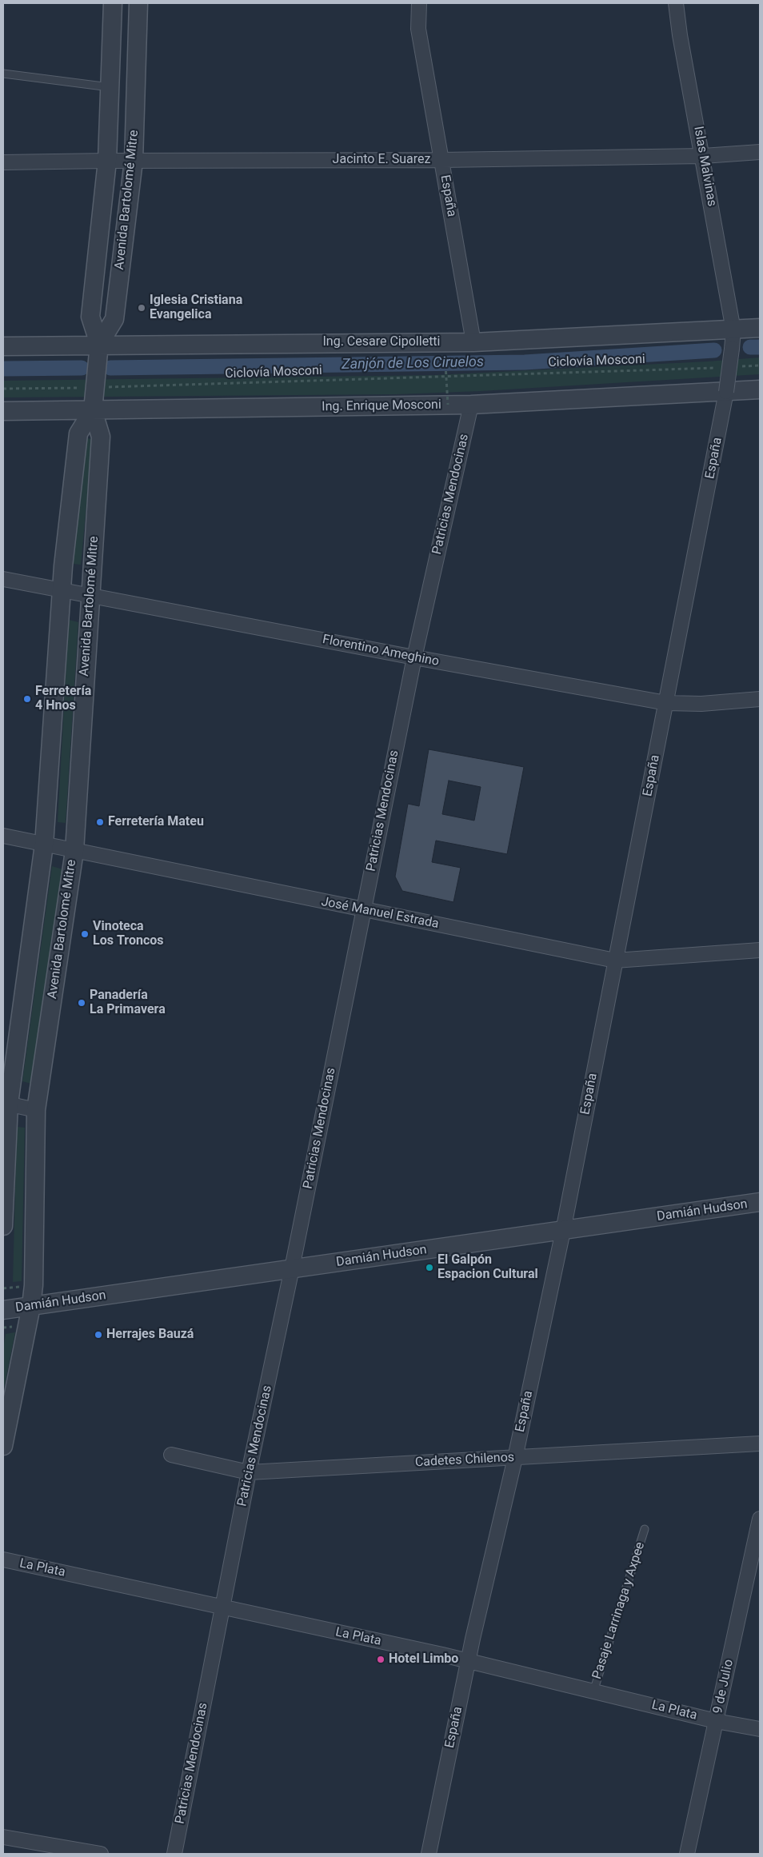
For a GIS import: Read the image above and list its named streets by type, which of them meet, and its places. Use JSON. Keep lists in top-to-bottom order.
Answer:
{
  "streets": {
    "street": [
      "Jacinto E. Suarez",
      "Islas Malvinas",
      "España",
      "Avenida Bartolomé Mitre",
      "Ing. Cesare Cipolletti",
      "Ing. Enrique Mosconi",
      "Patricias Mendocinas",
      "Florentino Ameghino",
      "José Manuel Estrada",
      "Damián Hudson",
      "Cadetes Chilenos",
      "La Plata",
      "9 de Julio"
    ],
    "lane": ["Pasaje Larrinaga y Axpee"],
    "path": ["Ciclovía Mosconi"]
  },
  "crossings": [
    ["Jacinto E. Suarez", "Islas Malvinas"],
    ["Jacinto E. Suarez", "España"],
    ["Jacinto E. Suarez", "Avenida Bartolomé Mitre"],
    ["Islas Malvinas", "España"],
    ["Islas Malvinas", "Ing. Cesare Cipolletti"],
    ["España", "Ing. Cesare Cipolletti"],
    ["España", "Ing. Enrique Mosconi"],
    ["España", "Florentino Ameghino"],
    ["España", "José Manuel Estrada"],
    ["España", "Damián Hudson"],
    ["España", "Cadetes Chilenos"],
    ["España", "La Plata"],
    ["Avenida Bartolomé Mitre", "Ing. Cesare Cipolletti"],
    ["Avenida Bartolomé Mitre", "Ciclovía Mosconi"],
    ["Avenida Bartolomé Mitre", "Ing. Enrique Mosconi"],
    ["Avenida Bartolomé Mitre", "Florentino Ameghino"],
    ["Avenida Bartolomé Mitre", "José Manuel Estrada"],
    ["Avenida Bartolomé Mitre", "Damián Hudson"],
    ["Ing. Enrique Mosconi", "Patricias Mendocinas"],
    ["Patricias Mendocinas", "Florentino Ameghino"],
    ["Patricias Mendocinas", "José Manuel Estrada"],
    ["Patricias Mendocinas", "Damián Hudson"],
    ["Patricias Mendocinas", "Cadetes Chilenos"],
    ["Patricias Mendocinas", "La Plata"],
    ["La Plata", "Pasaje Larrinaga y Axpee"],
    ["La Plata", "9 de Julio"]
  ],
  "water": ["Zanjón de Los Ciruelos"],
  "places": [
    "Iglesia Cristiana Evangelica",
    "Ferretería 4 Hnos",
    "Ferretería Mateu",
    "Vinoteca Los Troncos",
    "Panadería La Primavera",
    "El Galpón Espacion Cultural",
    "Herrajes Bauzá",
    "Hotel Limbo"
  ]
}
